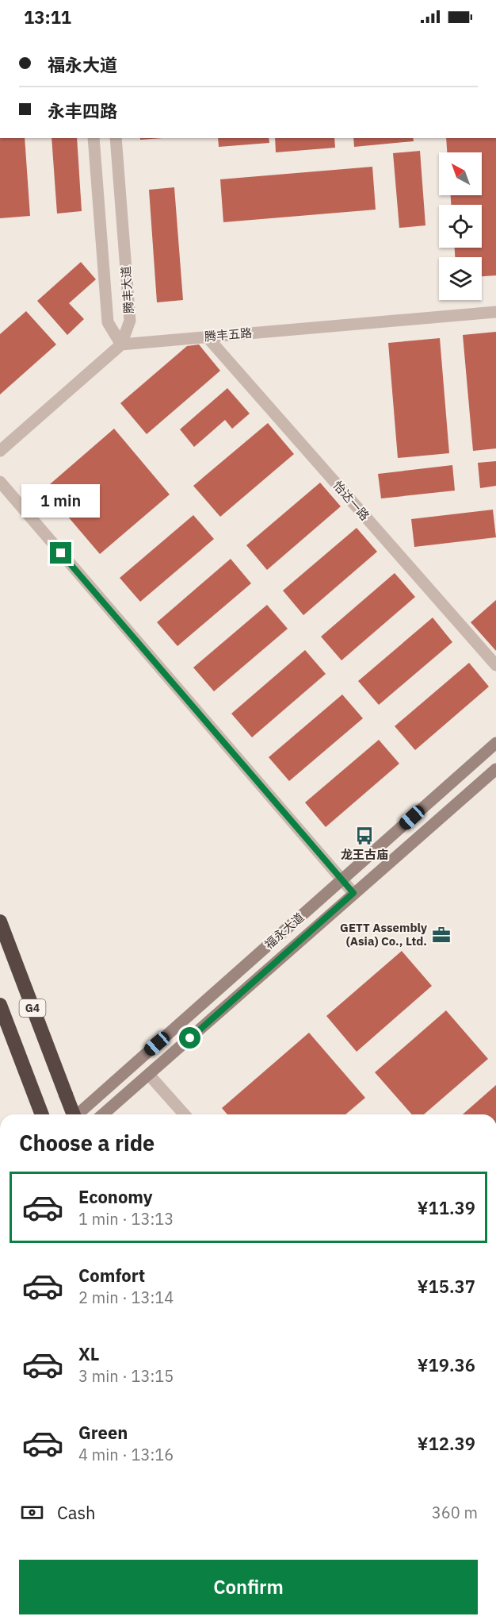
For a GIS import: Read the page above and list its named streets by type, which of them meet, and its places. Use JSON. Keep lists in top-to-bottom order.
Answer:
{
  "streets": {
    "highway": ["G4"],
    "main road": ["福永大道"],
    "street": ["腾丰大道", "腾丰五路", "怡达一路"]
  },
  "crossings": [
    ["腾丰大道", "腾丰五路"],
    ["腾丰五路", "怡达一路"]
  ],
  "places": {
    "bus stop": ["龙王古庙"],
    "office": ["GETT Assembly (Asia) Co., Ltd."]
  },
  "north": "top left",
  "page": {
    "status": "13:11",
    "banner": ["福永大道", "永丰四路"],
    "bubble": "1 min",
    "heading": "Choose a ride",
    "list": [
      {
        "name": "Economy",
        "note": "1 min · 13:13",
        "value": "¥11.39"
      },
      {
        "name": "Comfort",
        "note": "2 min · 13:14",
        "value": "¥15.37"
      },
      {
        "name": "XL",
        "note": "3 min · 13:15",
        "value": "¥19.36"
      },
      {
        "name": "Green",
        "note": "4 min · 13:16",
        "value": "¥12.39"
      }
    ],
    "pay": ["Cash", "360 m"],
    "buttons": "Confirm"
  }
}
